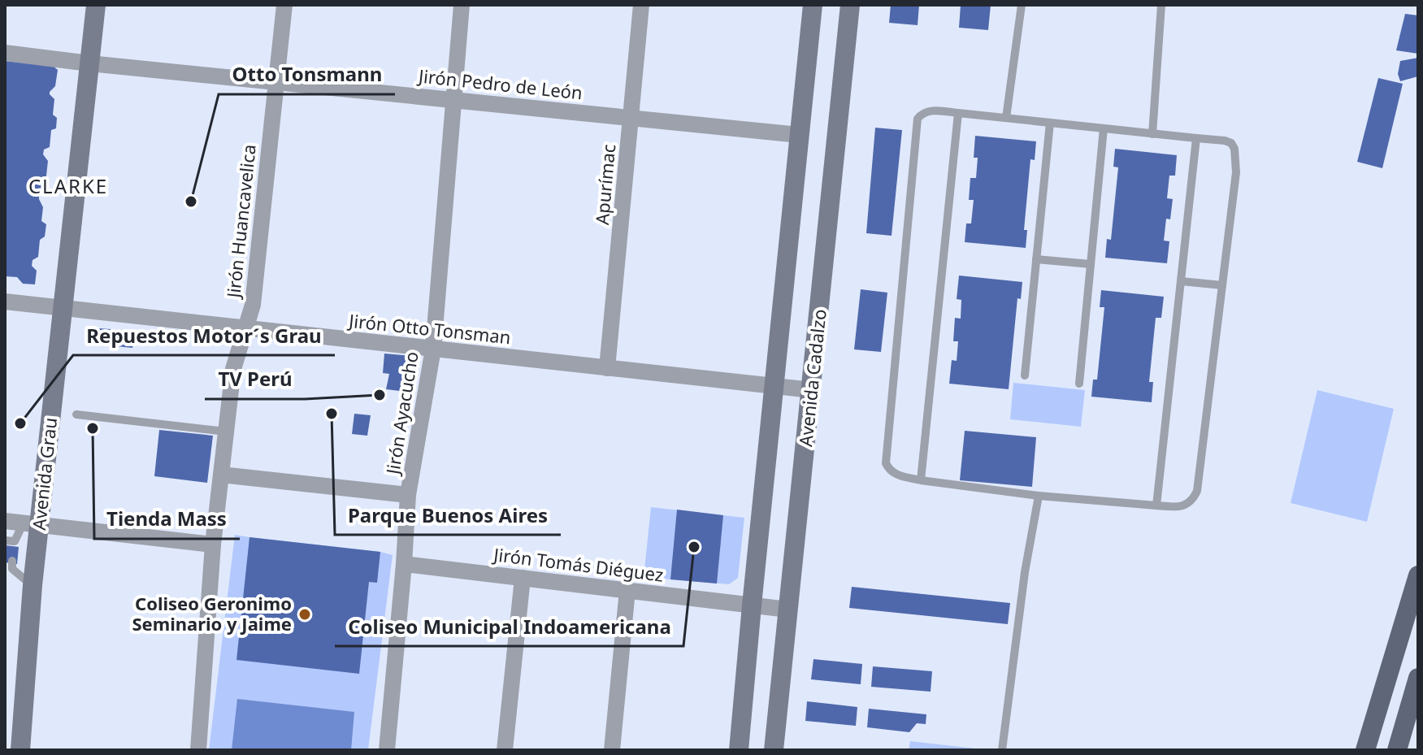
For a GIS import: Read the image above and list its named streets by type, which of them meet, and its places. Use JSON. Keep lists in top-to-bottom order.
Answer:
{
  "streets": {
    "street": [
      "Jirón Pedro de León",
      "Apurímac",
      "Jirón Huancavelica",
      "Jirón Otto Tonsman",
      "Avenida Cadalzo",
      "Jirón Ayacucho",
      "Avenida Grau",
      "Jirón Tomás Diéguez"
    ]
  },
  "crossings": [
    ["Jirón Pedro de León", "Apurímac"],
    ["Jirón Pedro de León", "Jirón Huancavelica"],
    ["Jirón Pedro de León", "Avenida Cadalzo"],
    ["Jirón Pedro de León", "Jirón Ayacucho"],
    ["Jirón Pedro de León", "Avenida Grau"],
    ["Apurímac", "Jirón Otto Tonsman"],
    ["Jirón Huancavelica", "Jirón Otto Tonsman"],
    ["Jirón Otto Tonsman", "Avenida Cadalzo"],
    ["Jirón Otto Tonsman", "Jirón Ayacucho"],
    ["Jirón Otto Tonsman", "Avenida Grau"],
    ["Avenida Cadalzo", "Jirón Tomás Diéguez"],
    ["Jirón Ayacucho", "Jirón Tomás Diéguez"]
  ],
  "districts": ["CLARKE"],
  "places": [
    "Otto Tonsmann",
    "TV Perú",
    "Parque Buenos Aires",
    "Repuestos Motor´s Grau",
    "Tienda Mass",
    "Coliseo Municipal Indoamericana",
    "Coliseo Geronimo Seminario y Jaime"
  ]
}
